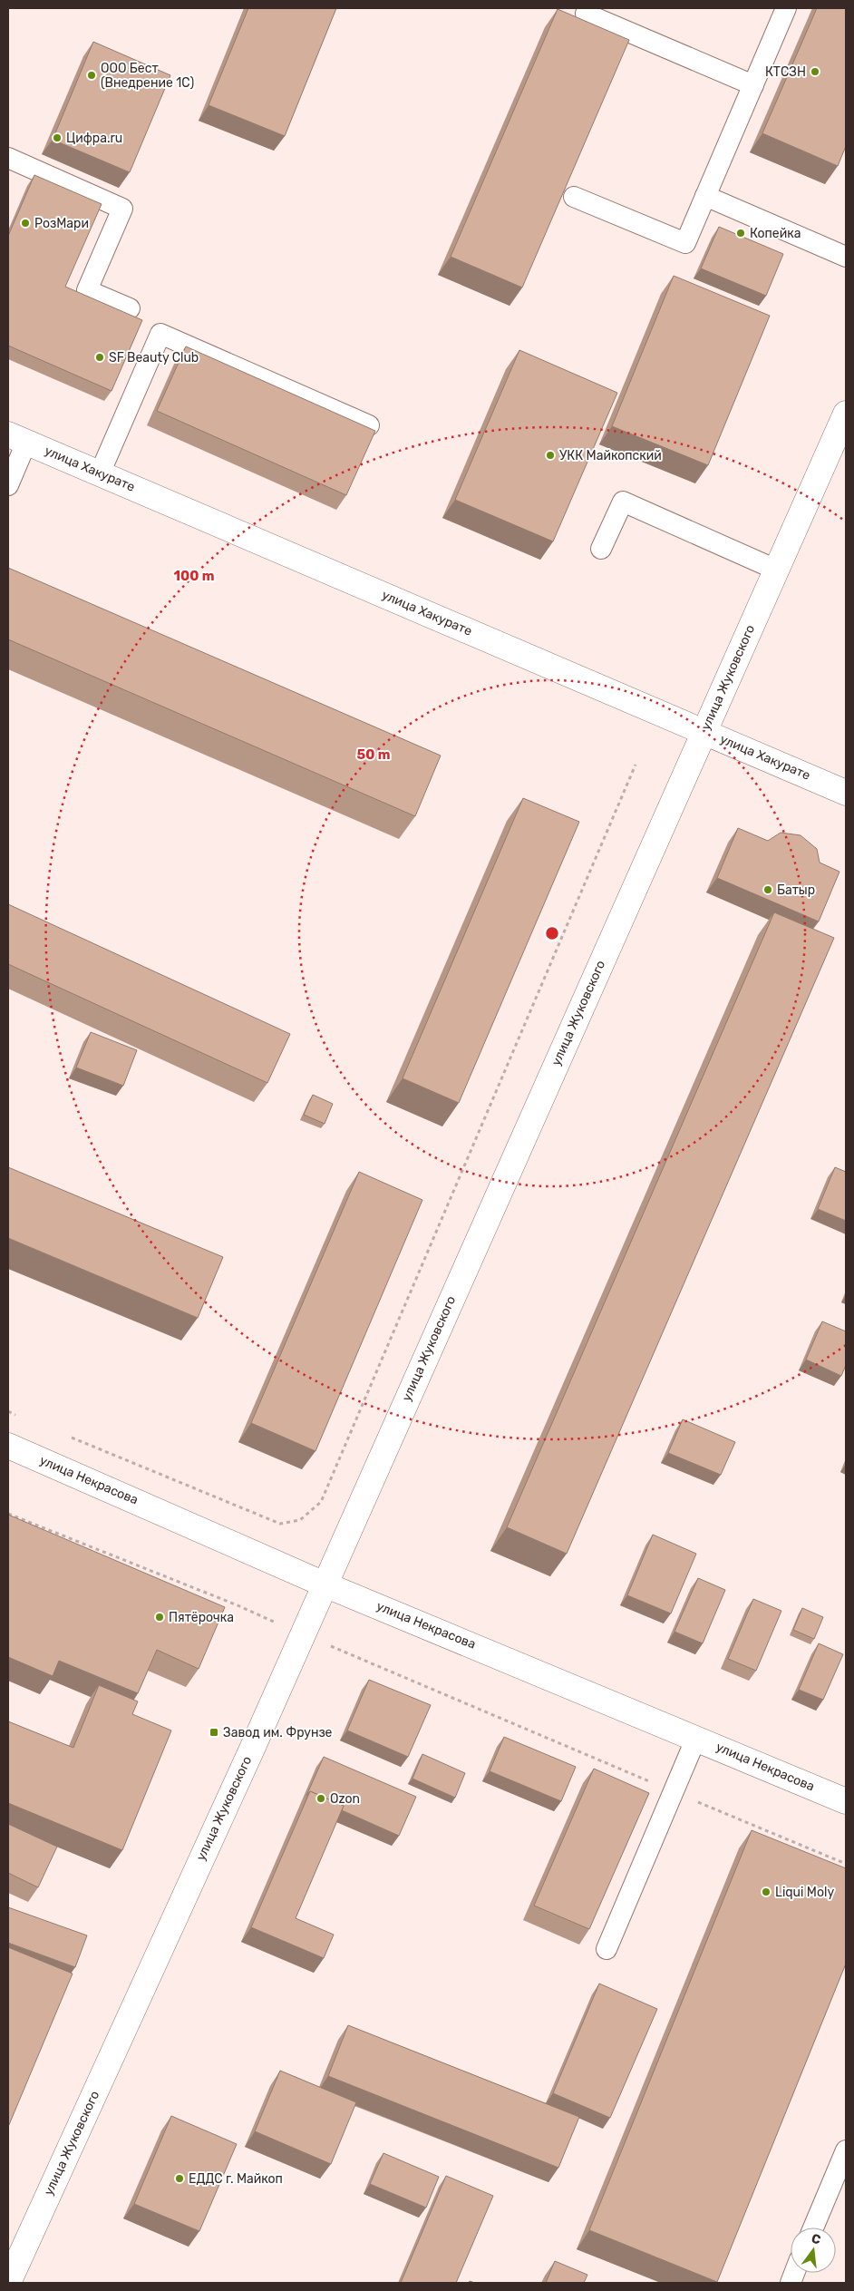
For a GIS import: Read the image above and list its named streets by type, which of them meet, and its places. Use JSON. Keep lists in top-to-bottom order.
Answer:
{
  "streets": {
    "street": ["улица Хакурате", "улица Жуковского", "улица Некрасова"]
  },
  "crossings": [
    ["улица Хакурате", "улица Жуковского"],
    ["улица Жуковского", "улица Некрасова"]
  ],
  "places": {
    "other": [
      "КТСЗН",
      "ООО Бест (Внедрение 1С)",
      "Цифра.ru",
      "РозМари",
      "Копейка",
      "SF Beauty Club",
      "УКК Майкопский",
      "Батыр",
      "Пятёрочка",
      "Ozon",
      "Liqui Moly",
      "ЕДДС г. Майкоп"
    ],
    "transit": ["Завод им. Фрунзе"]
  },
  "north": "top",
  "rings": ["100 m", "50 m"]
}
